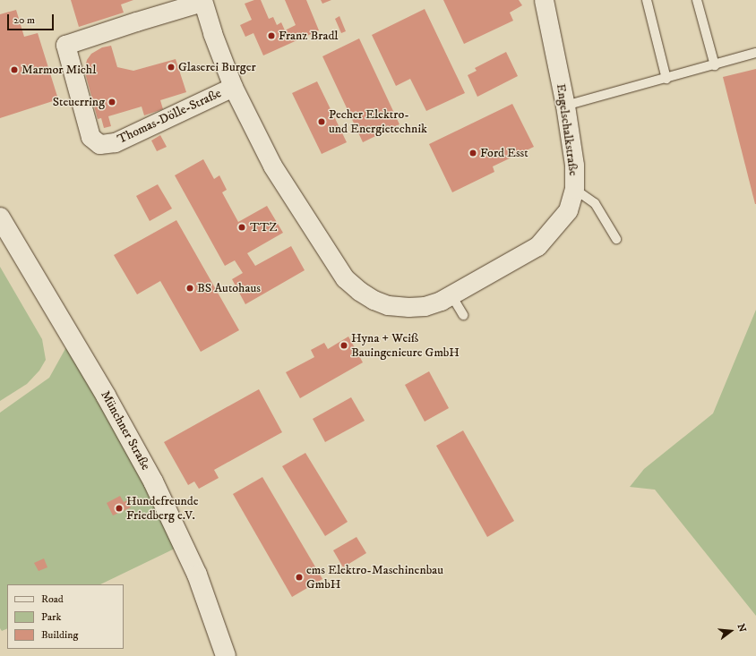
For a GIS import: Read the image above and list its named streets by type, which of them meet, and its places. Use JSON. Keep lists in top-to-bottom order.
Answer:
{
  "streets": {
    "main road": ["Münchner Straße"],
    "street": ["Thomas-Dölle-Straße", "Engelschalkstraße"]
  },
  "crossings": [
    ["Thomas-Dölle-Straße", "Engelschalkstraße"]
  ],
  "places": [
    "Franz Bradl",
    "Glaserei Burger",
    "Marmor Michl",
    "Steuerring",
    "Pecher Elektro- und Energietechnik",
    "Ford Esst",
    "TTZ",
    "BS Autohaus",
    "Hyna + Weiß Bauingenieure GmbH",
    "Hundefreunde Friedberg e.V.",
    "ems Elektro-Maschinenbau GmbH"
  ],
  "legend": ["Road", "Park", "Building"],
  "scale_bar": "20 m",
  "north": "right"
}
